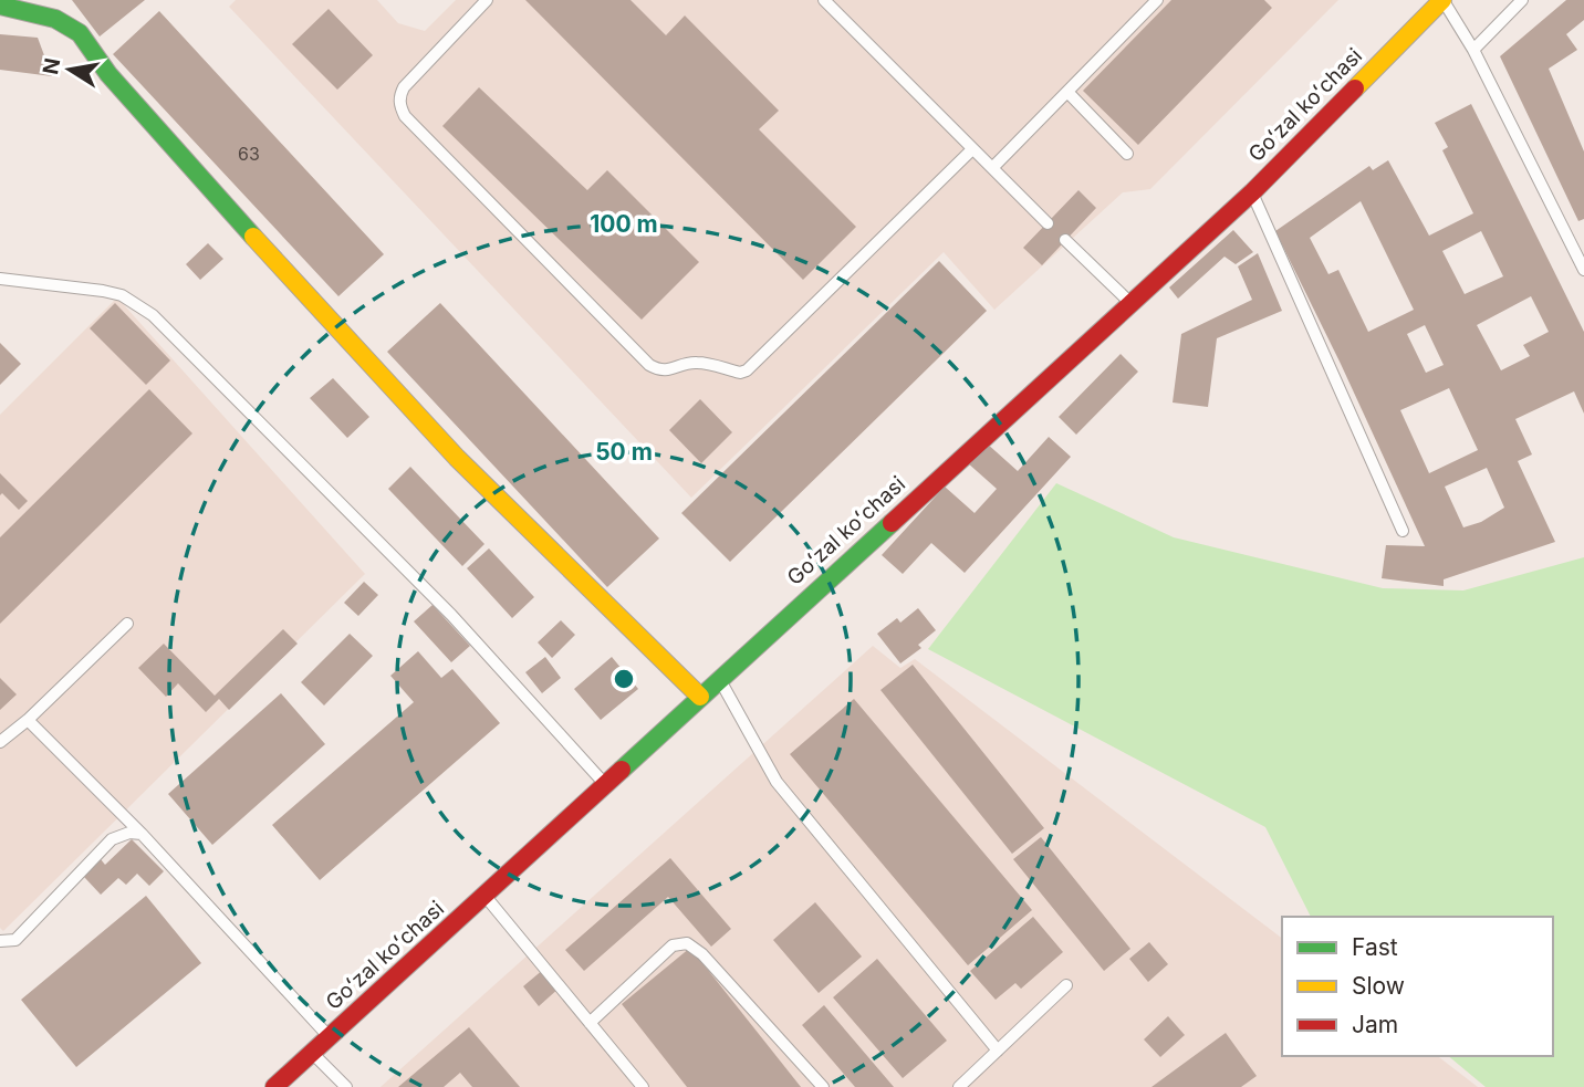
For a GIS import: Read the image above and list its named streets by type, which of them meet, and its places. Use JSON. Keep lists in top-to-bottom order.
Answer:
{
  "streets": {
    "street": ["Goʻzal koʻchasi"]
  },
  "house_numbers": ["63"],
  "legend": ["Fast", "Slow", "Jam"],
  "north": "left",
  "rings": ["100 m", "50 m"]
}
